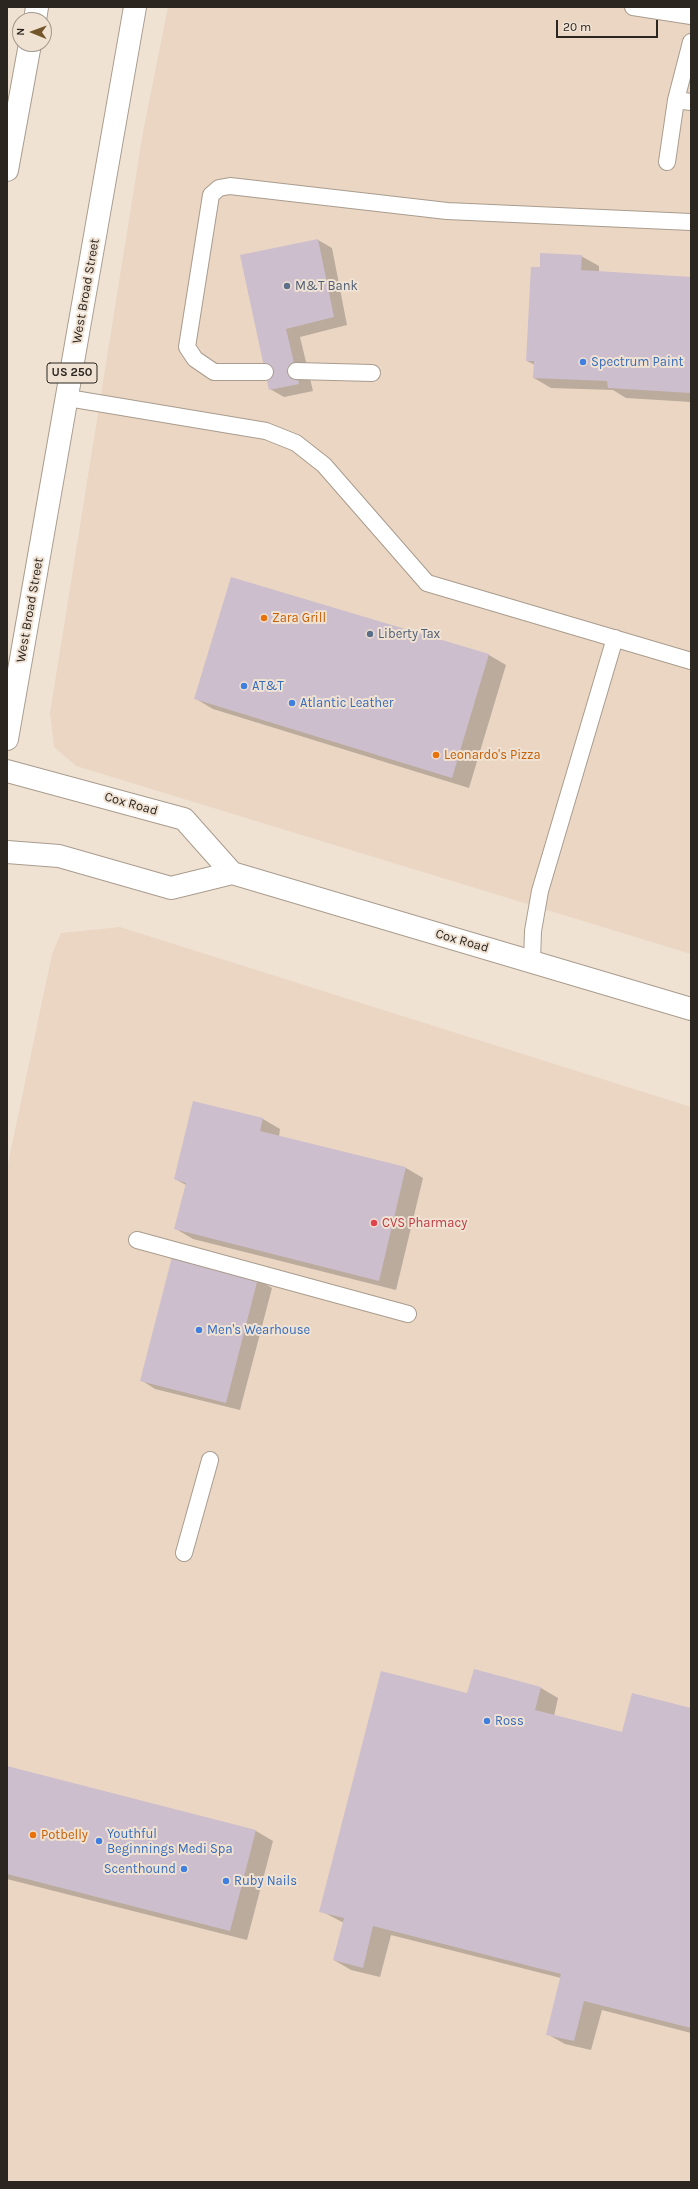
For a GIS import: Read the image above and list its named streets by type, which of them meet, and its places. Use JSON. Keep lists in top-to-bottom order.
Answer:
{
  "streets": {
    "main road": ["West Broad Street", "US 250", "Cox Road"]
  },
  "places": [
    "M&T Bank",
    "Spectrum Paint",
    "Zara Grill",
    "Liberty Tax",
    "AT&T",
    "Atlantic Leather",
    "Leonardo's Pizza",
    "CVS Pharmacy",
    "Men's Wearhouse",
    "Ross",
    "Potbelly",
    "Youthful Beginnings Medi Spa",
    "Scenthound",
    "Ruby Nails"
  ],
  "scale_bar": "20 m",
  "north": "left"
}
